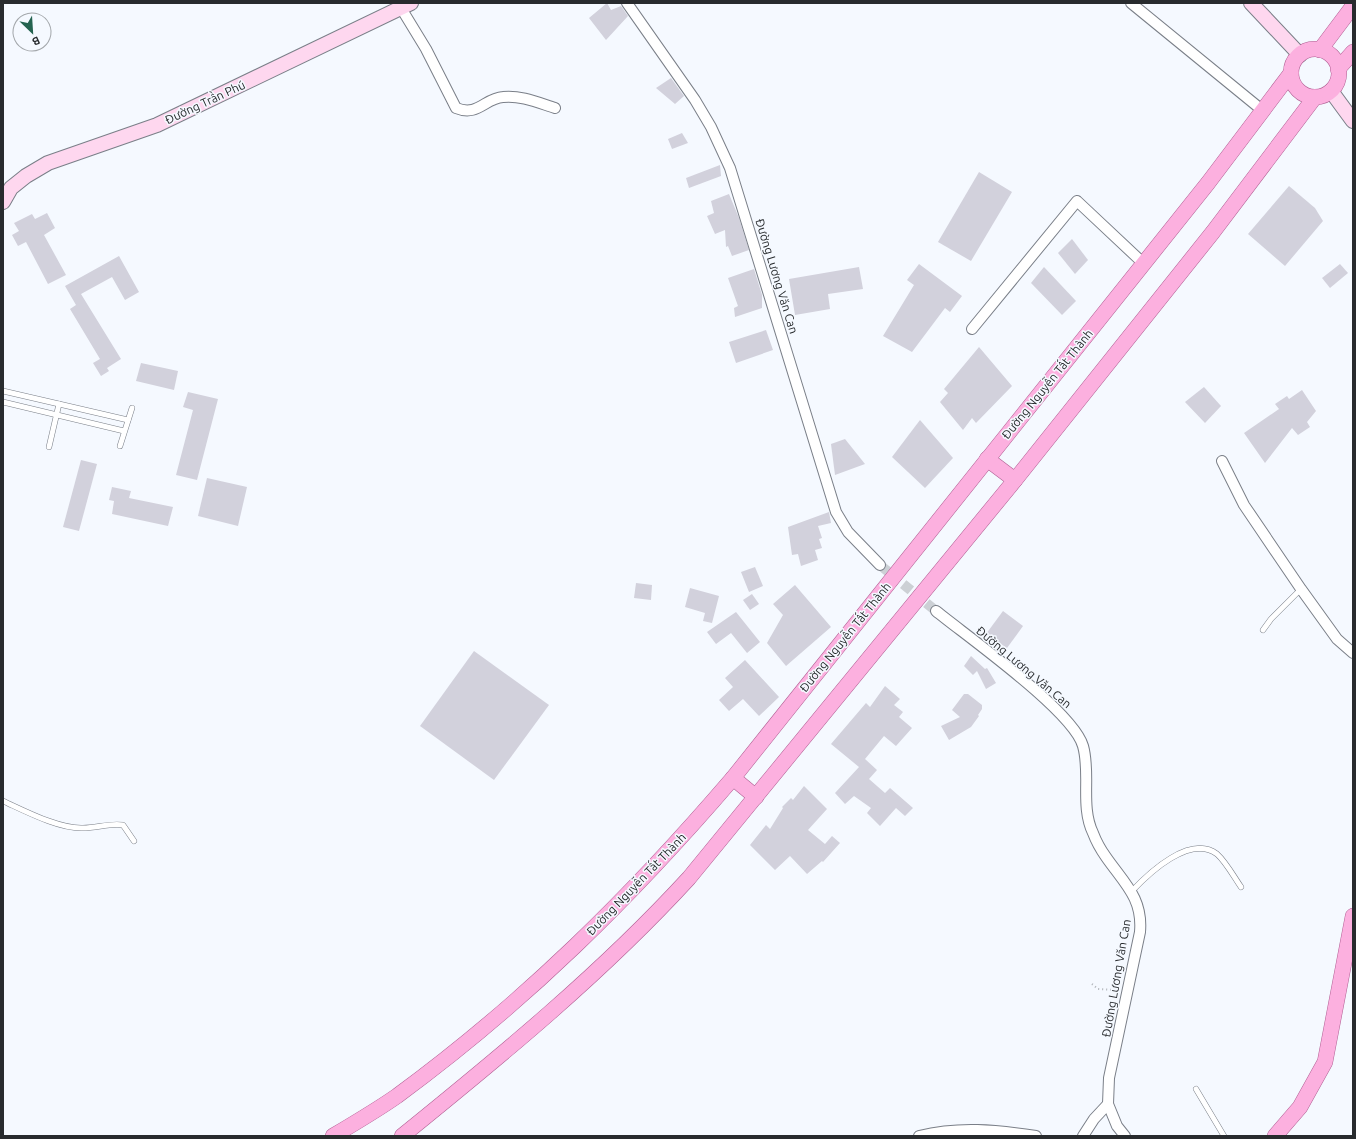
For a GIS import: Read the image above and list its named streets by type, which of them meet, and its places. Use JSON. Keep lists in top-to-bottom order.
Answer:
{
  "streets": {
    "main road": ["Đường Nguyễn Tất Thành"],
    "street": ["Đường Trần Phú", "Đường Lương Văn Can"]
  },
  "north": "bottom right"
}
